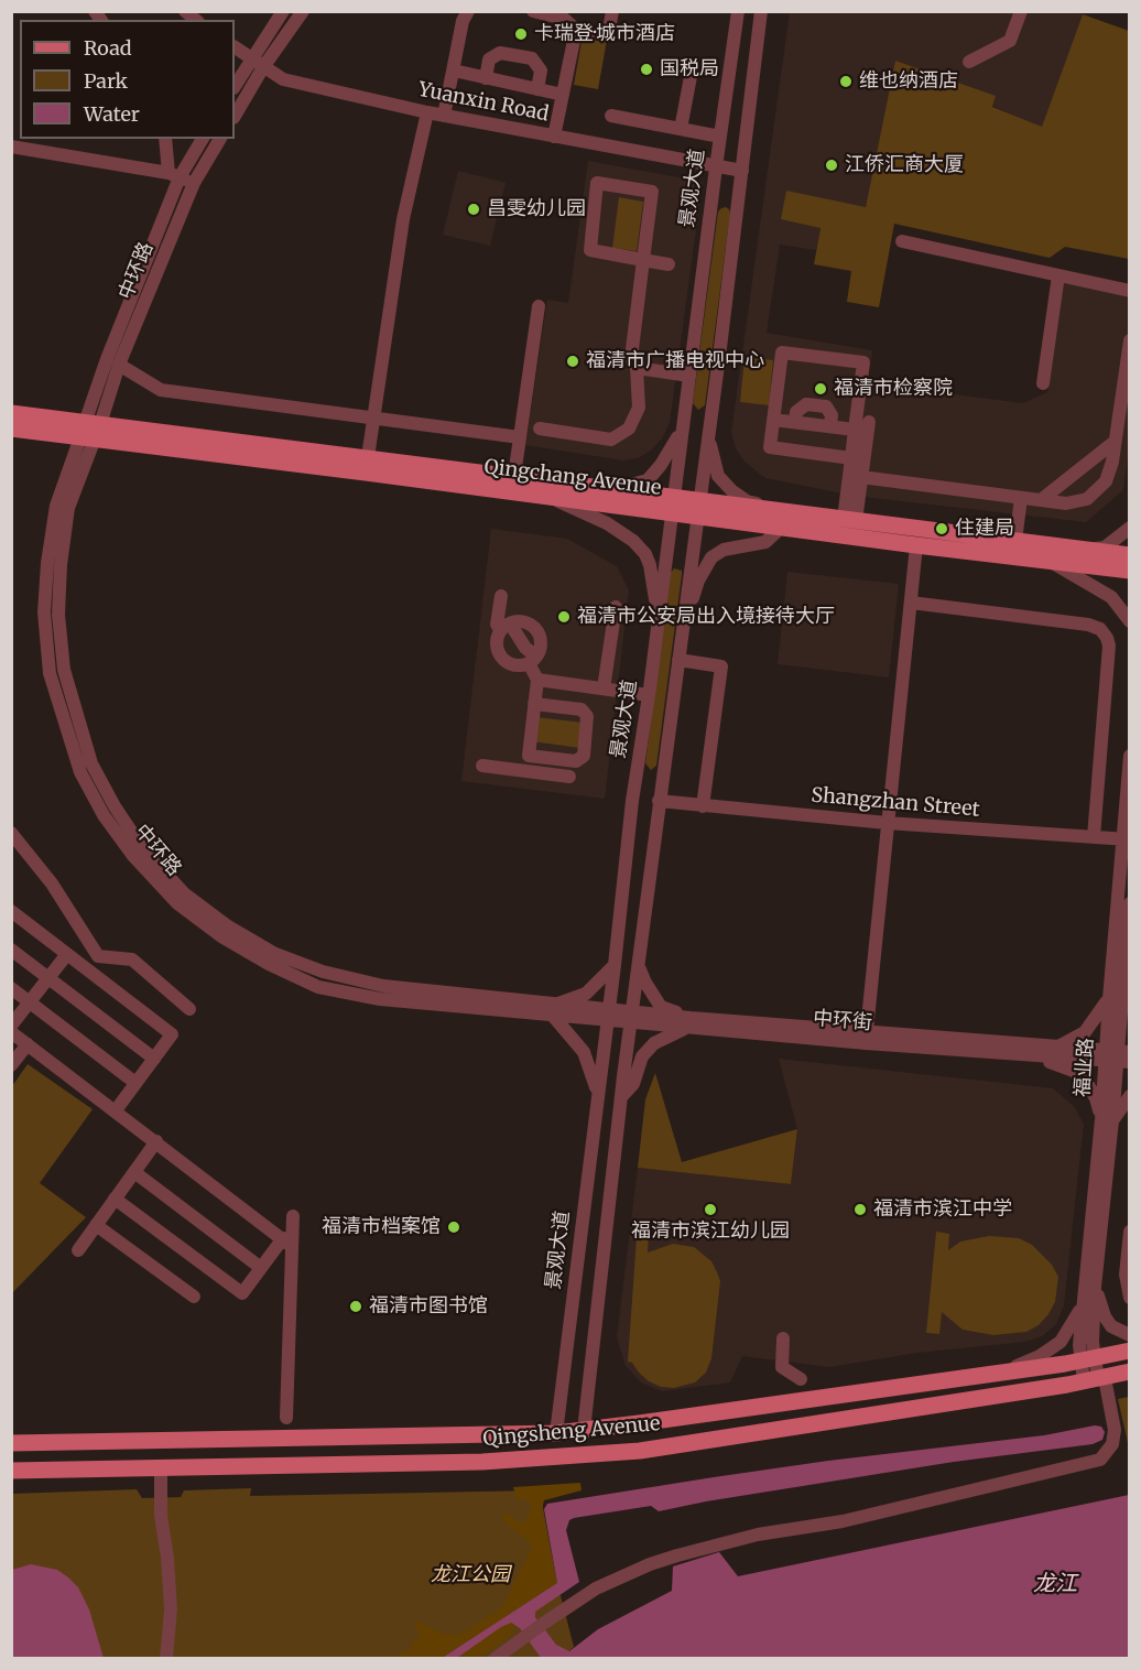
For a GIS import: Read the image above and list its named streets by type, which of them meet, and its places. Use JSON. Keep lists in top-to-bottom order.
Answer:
{
  "streets": {
    "main road": ["Qingchang Avenue", "Qingsheng Avenue"],
    "street": [
      "Yuanxin Road",
      "景观大道",
      "中环路",
      "Shangzhan Street",
      "中环街",
      "福业路"
    ]
  },
  "crossings": [
    ["Yuanxin Road", "景观大道"],
    ["景观大道", "Qingchang Avenue"],
    ["景观大道", "中环街"],
    ["景观大道", "Qingsheng Avenue"],
    ["中环路", "Qingchang Avenue"],
    ["中环路", "中环街"],
    ["Shangzhan Street", "福业路"],
    ["中环街", "福业路"],
    ["福业路", "Qingsheng Avenue"]
  ],
  "water": ["龙江"],
  "parks": ["龙江公园"],
  "places": [
    "卡瑞登·城市酒店",
    "国税局",
    "维也纳酒店",
    "江侨汇商大厦",
    "昌雯幼儿园",
    "福清市广播电视中心",
    "福清市检察院",
    "住建局",
    "福清市公安局出入境接待大厅",
    "福清市滨江幼儿园",
    "福清市滨江中学",
    "福清市档案馆",
    "福清市图书馆"
  ],
  "legend": ["Road", "Park", "Water"]
}
